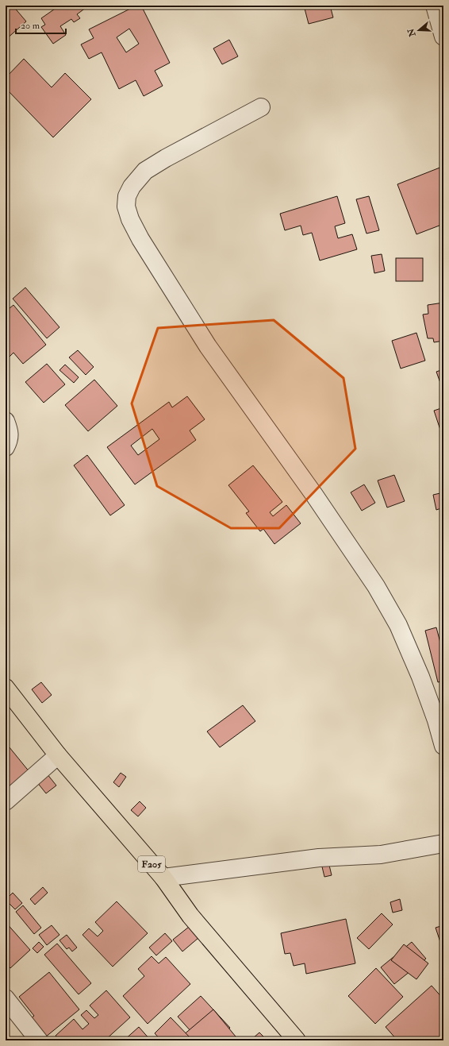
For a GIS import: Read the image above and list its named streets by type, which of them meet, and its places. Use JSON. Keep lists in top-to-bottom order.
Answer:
{
  "streets": {
    "main road": ["F205"]
  },
  "scale_bar": "20 m",
  "north": "left"
}
